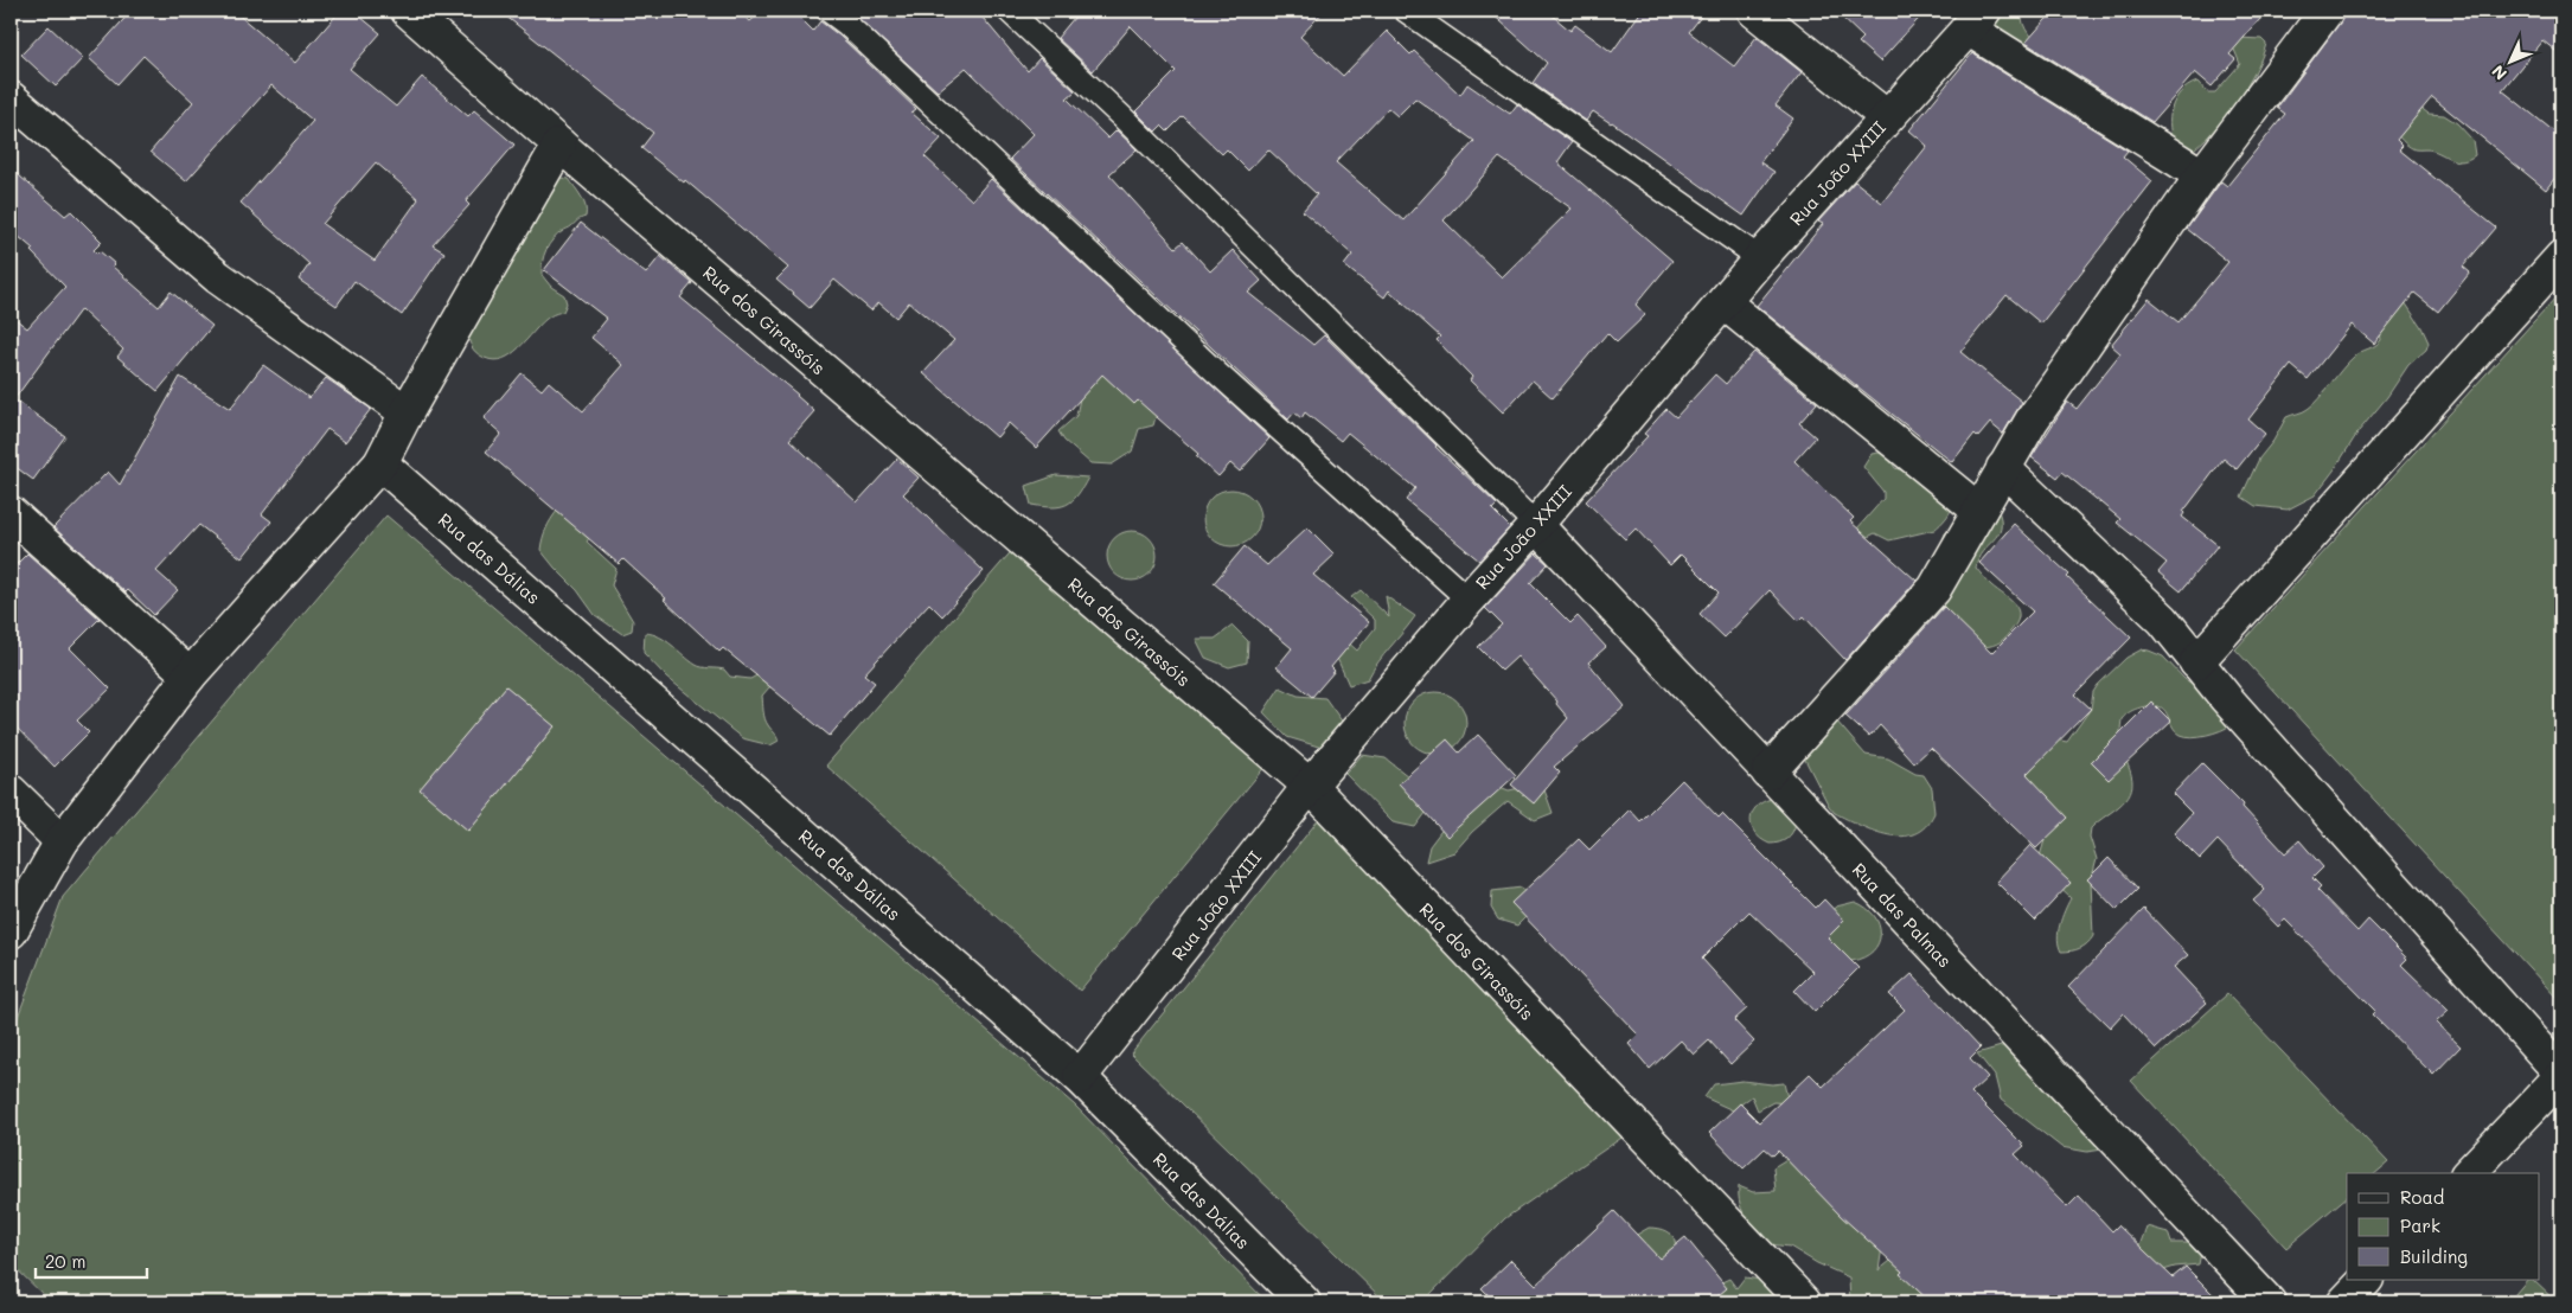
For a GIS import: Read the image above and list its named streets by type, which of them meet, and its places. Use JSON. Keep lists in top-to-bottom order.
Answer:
{
  "streets": {
    "street": [
      "Rua João XXIII",
      "Rua dos Girassóis",
      "Rua das Dálias",
      "Rua das Palmas"
    ]
  },
  "crossings": [
    ["Rua João XXIII", "Rua dos Girassóis"],
    ["Rua João XXIII", "Rua das Dálias"],
    ["Rua João XXIII", "Rua das Palmas"]
  ],
  "legend": ["Road", "Park", "Building"],
  "scale_bar": "20 m",
  "north": "bottom left"
}
